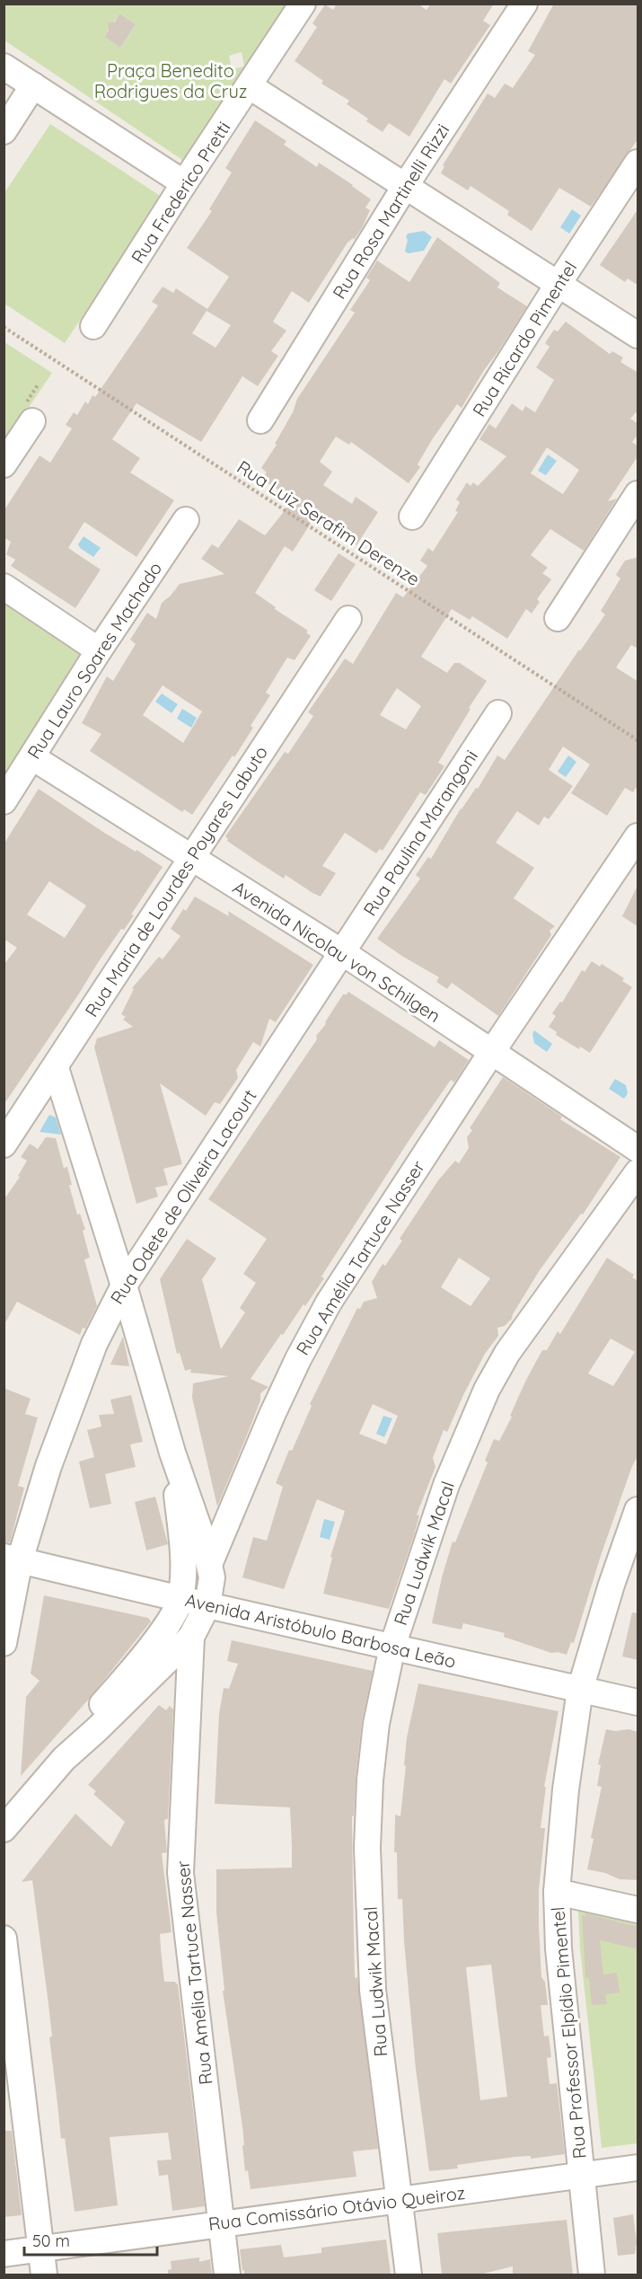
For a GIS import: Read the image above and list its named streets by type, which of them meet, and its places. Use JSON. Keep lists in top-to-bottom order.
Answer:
{
  "streets": {
    "street": [
      "Rua Frederico Pretti",
      "Rua Rosa Martinelli Rizzi",
      "Rua Ricardo Pimentel",
      "Rua Lauro Soares Machado",
      "Rua Paulina Marangoni",
      "Rua Maria de Lourdes Poyares Labuto",
      "Avenida Nicolau von Schilgen",
      "Rua Odete de Oliveira Lacourt",
      "Rua Amélia Tartuce Nasser",
      "Rua Ludwik Macal",
      "Avenida Aristóbulo Barbosa Leão",
      "Rua Professor Elpídio Pimentel",
      "Rua Comissário Otávio Queiroz"
    ],
    "path": ["Rua Luiz Serafim Derenze"]
  },
  "crossings": [
    ["Rua Lauro Soares Machado", "Avenida Nicolau von Schilgen"],
    ["Rua Paulina Marangoni", "Avenida Nicolau von Schilgen"],
    ["Rua Paulina Marangoni", "Rua Odete de Oliveira Lacourt"],
    ["Rua Maria de Lourdes Poyares Labuto", "Avenida Nicolau von Schilgen"],
    ["Avenida Nicolau von Schilgen", "Rua Odete de Oliveira Lacourt"],
    ["Avenida Nicolau von Schilgen", "Rua Amélia Tartuce Nasser"],
    ["Rua Odete de Oliveira Lacourt", "Avenida Aristóbulo Barbosa Leão"],
    ["Rua Amélia Tartuce Nasser", "Rua Comissário Otávio Queiroz"],
    ["Rua Ludwik Macal", "Avenida Aristóbulo Barbosa Leão"],
    ["Rua Ludwik Macal", "Rua Comissário Otávio Queiroz"],
    ["Avenida Aristóbulo Barbosa Leão", "Rua Professor Elpídio Pimentel"],
    ["Rua Professor Elpídio Pimentel", "Rua Comissário Otávio Queiroz"]
  ],
  "parks": ["Praça Benedito Rodrigues da Cruz"],
  "scale_bar": "50 m"
}
